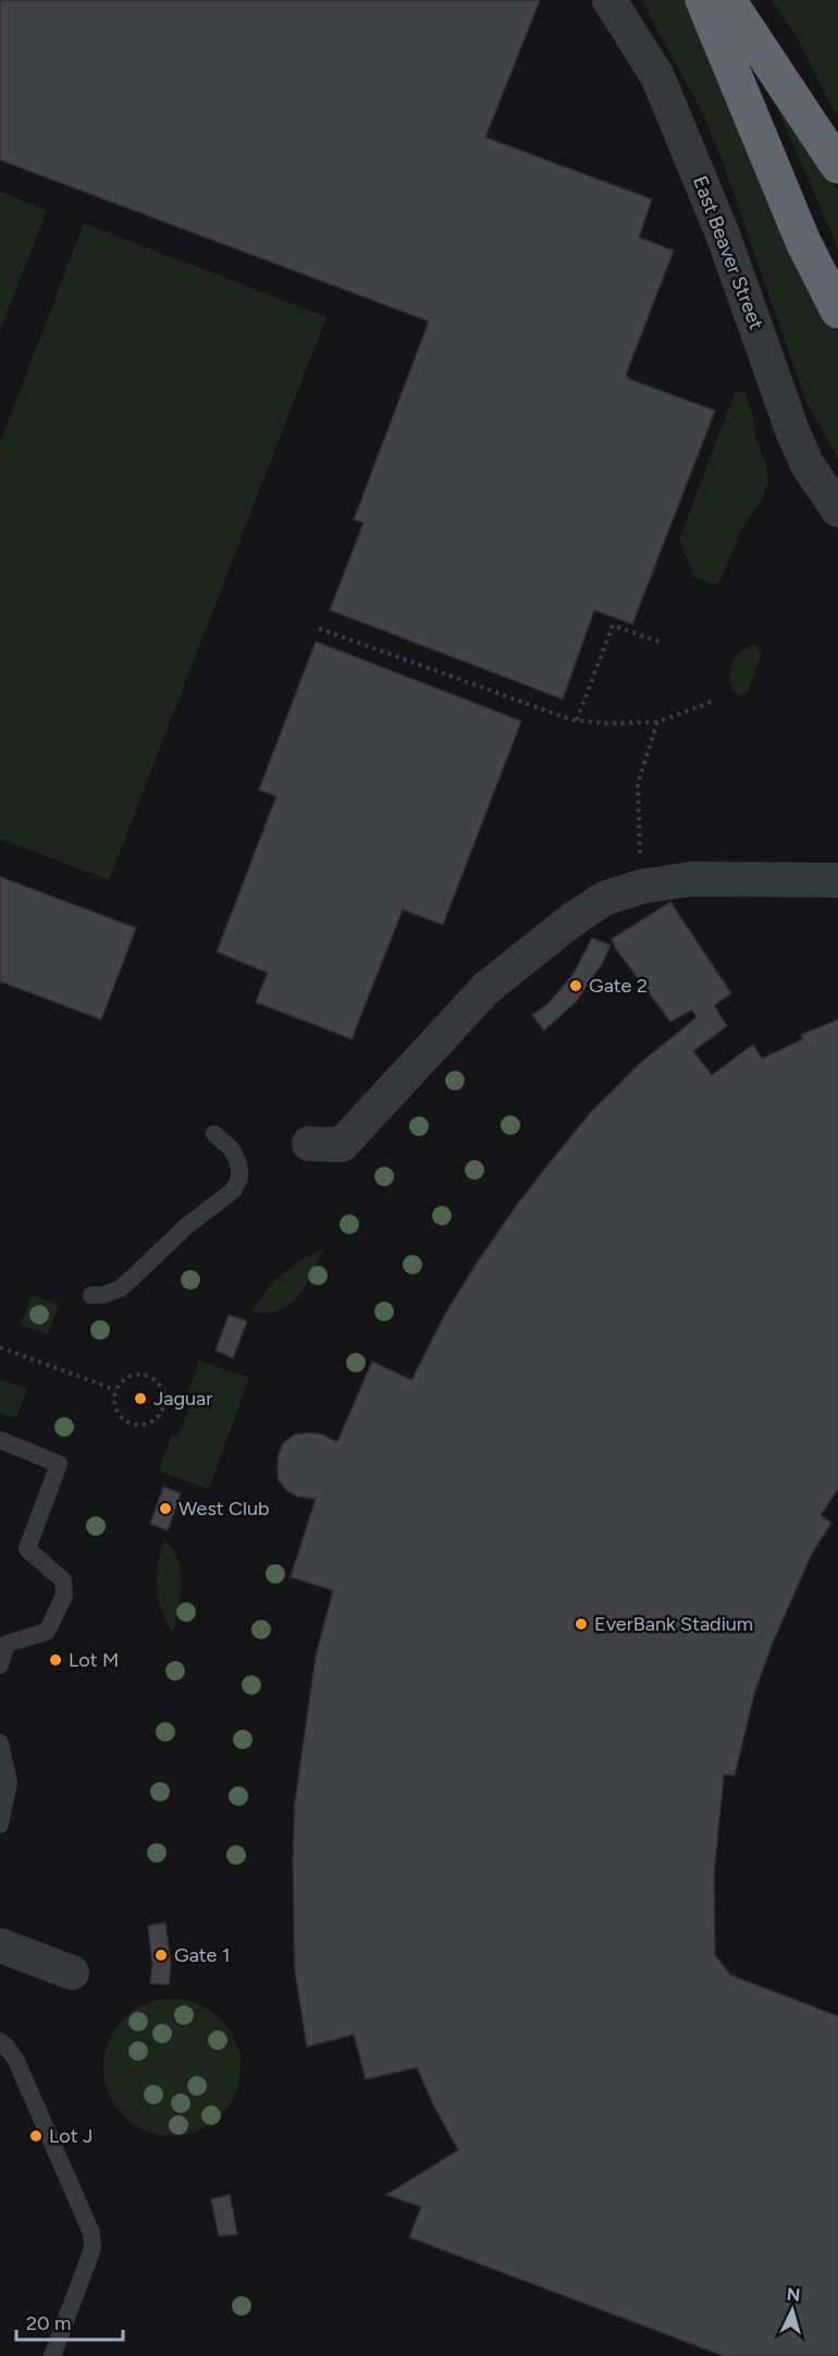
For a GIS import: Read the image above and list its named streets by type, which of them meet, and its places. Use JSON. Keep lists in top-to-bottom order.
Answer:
{
  "streets": {
    "street": ["East Beaver Street"]
  },
  "places": [
    "Gate 2",
    "Jaguar",
    "West Club",
    "EverBank Stadium",
    "Lot M",
    "Gate 1",
    "Lot J"
  ],
  "scale_bar": "20 m",
  "north": "top"
}
